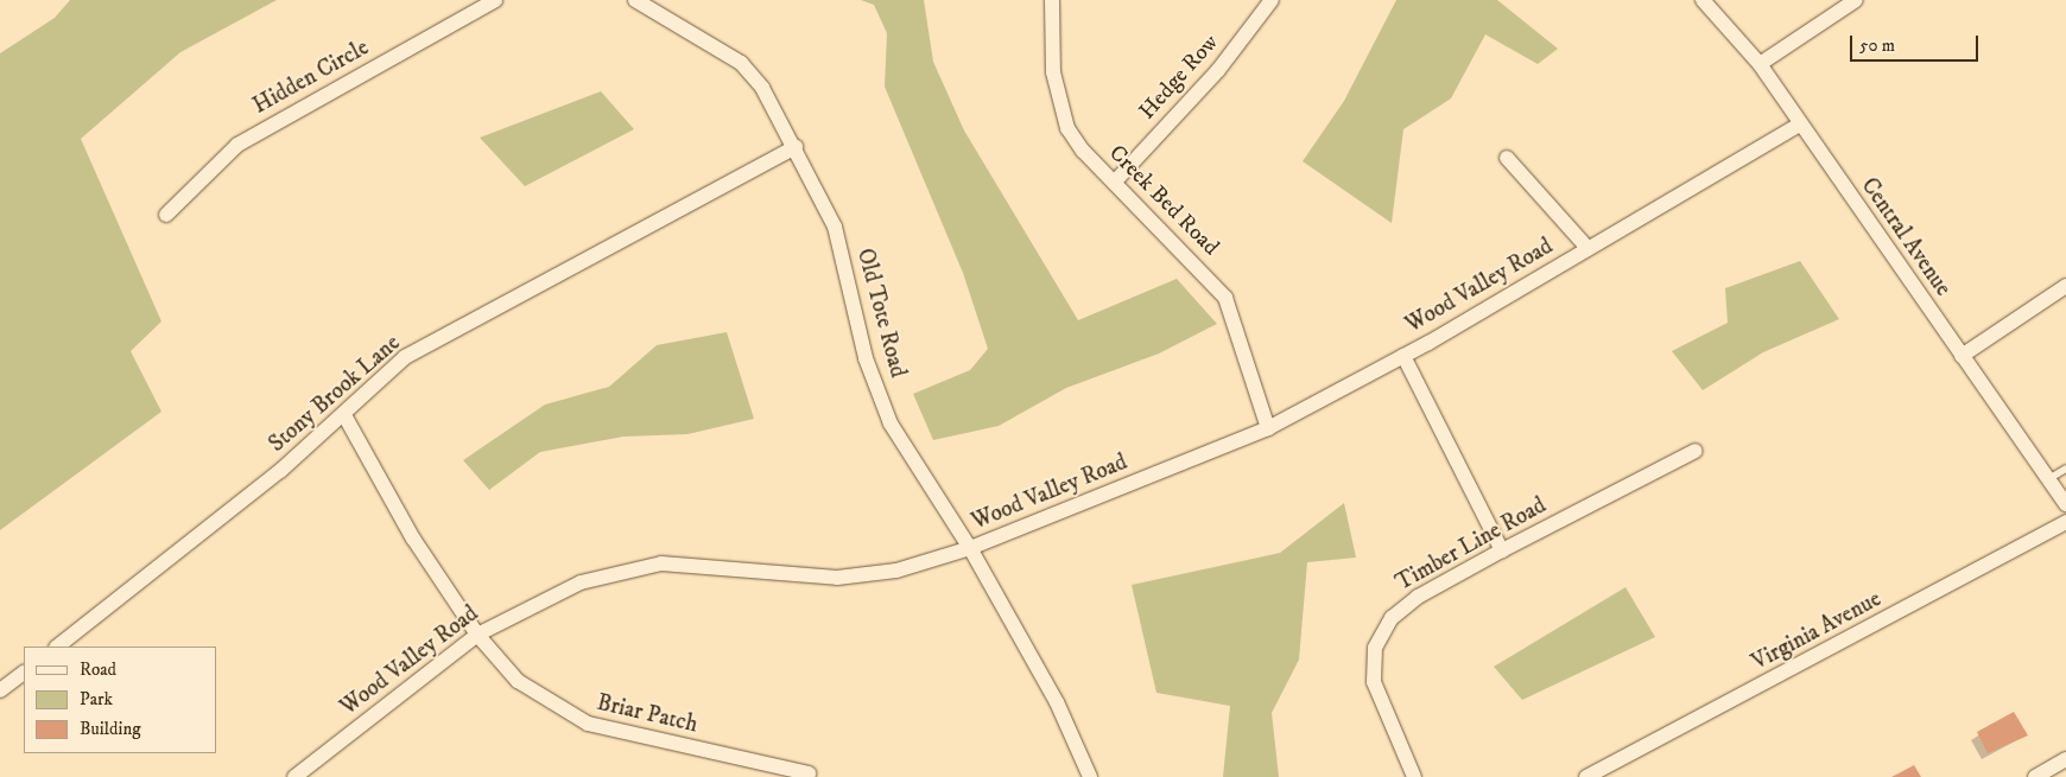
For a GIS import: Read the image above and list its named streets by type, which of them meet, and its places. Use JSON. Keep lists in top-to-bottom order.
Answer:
{
  "streets": {
    "street": [
      "Hidden Circle",
      "Hedge Row",
      "Creek Bed Road",
      "Central Avenue",
      "Wood Valley Road",
      "Old Tote Road",
      "Stony Brook Lane",
      "Timber Line Road",
      "Virginia Avenue",
      "Briar Patch"
    ]
  },
  "crossings": [
    ["Hedge Row", "Creek Bed Road"],
    ["Creek Bed Road", "Wood Valley Road"],
    ["Central Avenue", "Wood Valley Road"],
    ["Wood Valley Road", "Old Tote Road"],
    ["Wood Valley Road", "Briar Patch"],
    ["Old Tote Road", "Stony Brook Lane"],
    ["Stony Brook Lane", "Briar Patch"]
  ],
  "legend": ["Road", "Park", "Building"],
  "scale_bar": "50 m"
}
